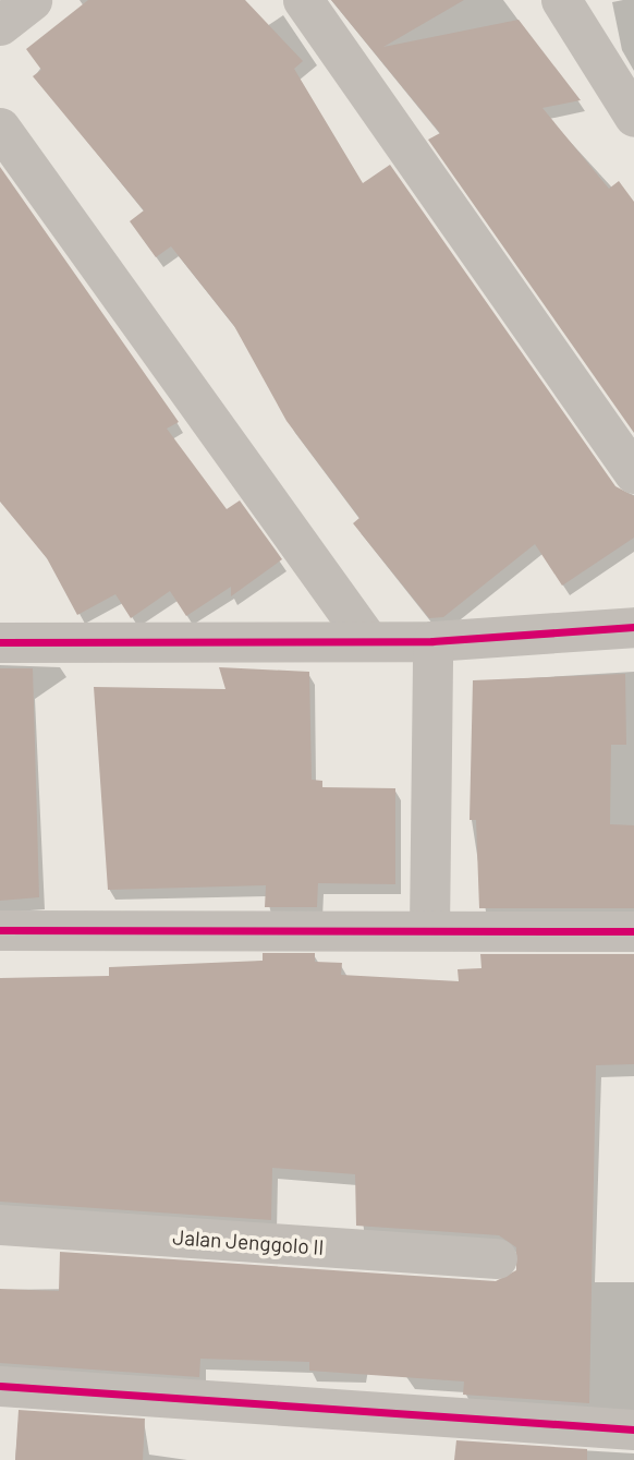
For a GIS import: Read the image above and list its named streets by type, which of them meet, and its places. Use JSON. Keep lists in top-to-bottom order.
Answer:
{
  "streets": {
    "street": ["Jalan Jenggolo II"]
  }
}
